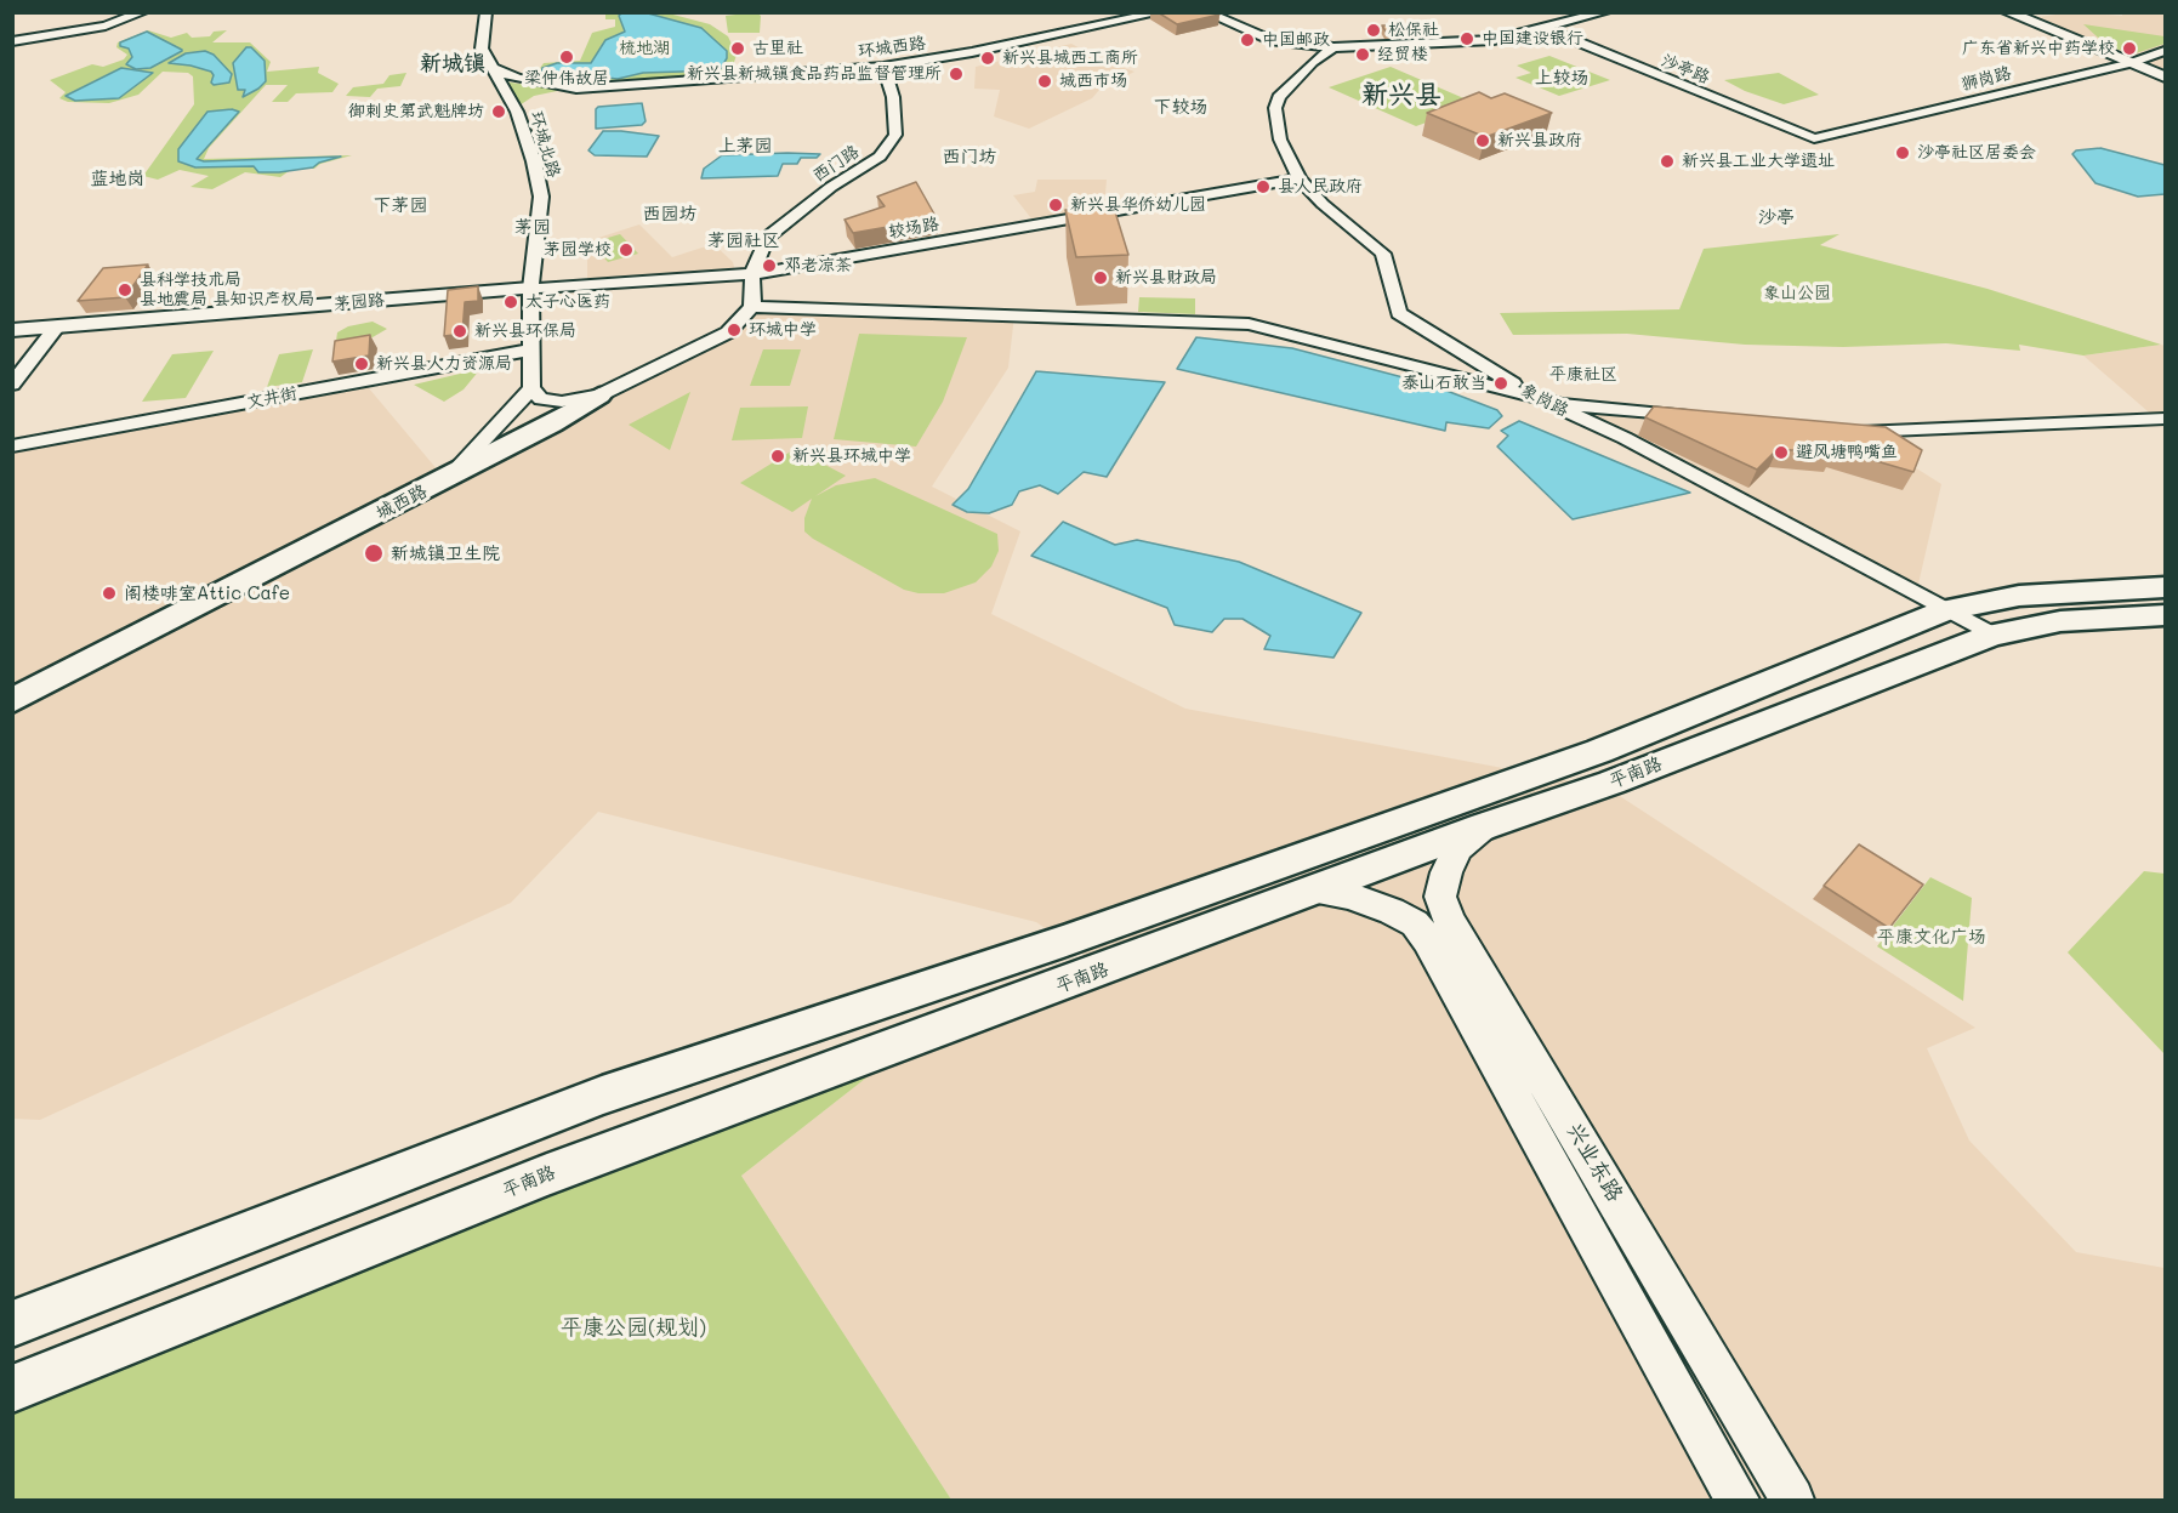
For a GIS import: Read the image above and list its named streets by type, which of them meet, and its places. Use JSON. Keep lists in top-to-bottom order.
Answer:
{
  "streets": {
    "main road": ["城西路", "平南路"],
    "street": [
      "环城西路",
      "沙亭路",
      "狮岗路",
      "环城北路",
      "西门路",
      "较场路",
      "茅园路",
      "文井街",
      "象岗路",
      "兴业东路"
    ]
  },
  "crossings": [
    ["环城西路", "环城北路"],
    ["环城西路", "西门路"],
    ["沙亭路", "狮岗路"],
    ["环城北路", "较场路"],
    ["环城北路", "茅园路"],
    ["环城北路", "文井街"],
    ["西门路", "较场路"],
    ["较场路", "茅园路"],
    ["较场路", "象岗路"],
    ["象岗路", "平南路"],
    ["平南路", "兴业东路"]
  ],
  "districts": [
    "新城镇",
    "上较场",
    "新兴县",
    "下较场",
    "上茅园",
    "西门坊",
    "蓝地岗",
    "下茅园",
    "西园坊",
    "沙亭",
    "茅园",
    "茅园社区",
    "平康社区"
  ],
  "parks": [
    "梳地湖",
    "象山公园",
    "平康文化广场",
    "平康公园(规划)"
  ],
  "places": [
    "松保社",
    "中国建设银行",
    "中国邮政",
    "古里社",
    "广东省新兴中药学校",
    "经贸楼",
    "梁仲伟故居",
    "新兴县城西工商所",
    "新兴县新城镇食品药品监督管理所",
    "城西市场",
    "御刺史第武魁牌坊",
    "新兴县政府",
    "沙亭社区居委会",
    "新兴县工业大学遗址",
    "县人民政府",
    "新兴县华侨幼儿园",
    "茅园学校",
    "邓老凉茶",
    "新兴县财政局",
    "县科学技术局 县地震局 县知识产权局",
    "太子心医药",
    "环城中学",
    "新兴县环保局",
    "新兴县人力资源局",
    "泰山石敢当",
    "避风塘鸭嘴鱼",
    "新兴县环城中学",
    "新城镇卫生院",
    "阁楼啡室Attic Cafe"
  ]
}
